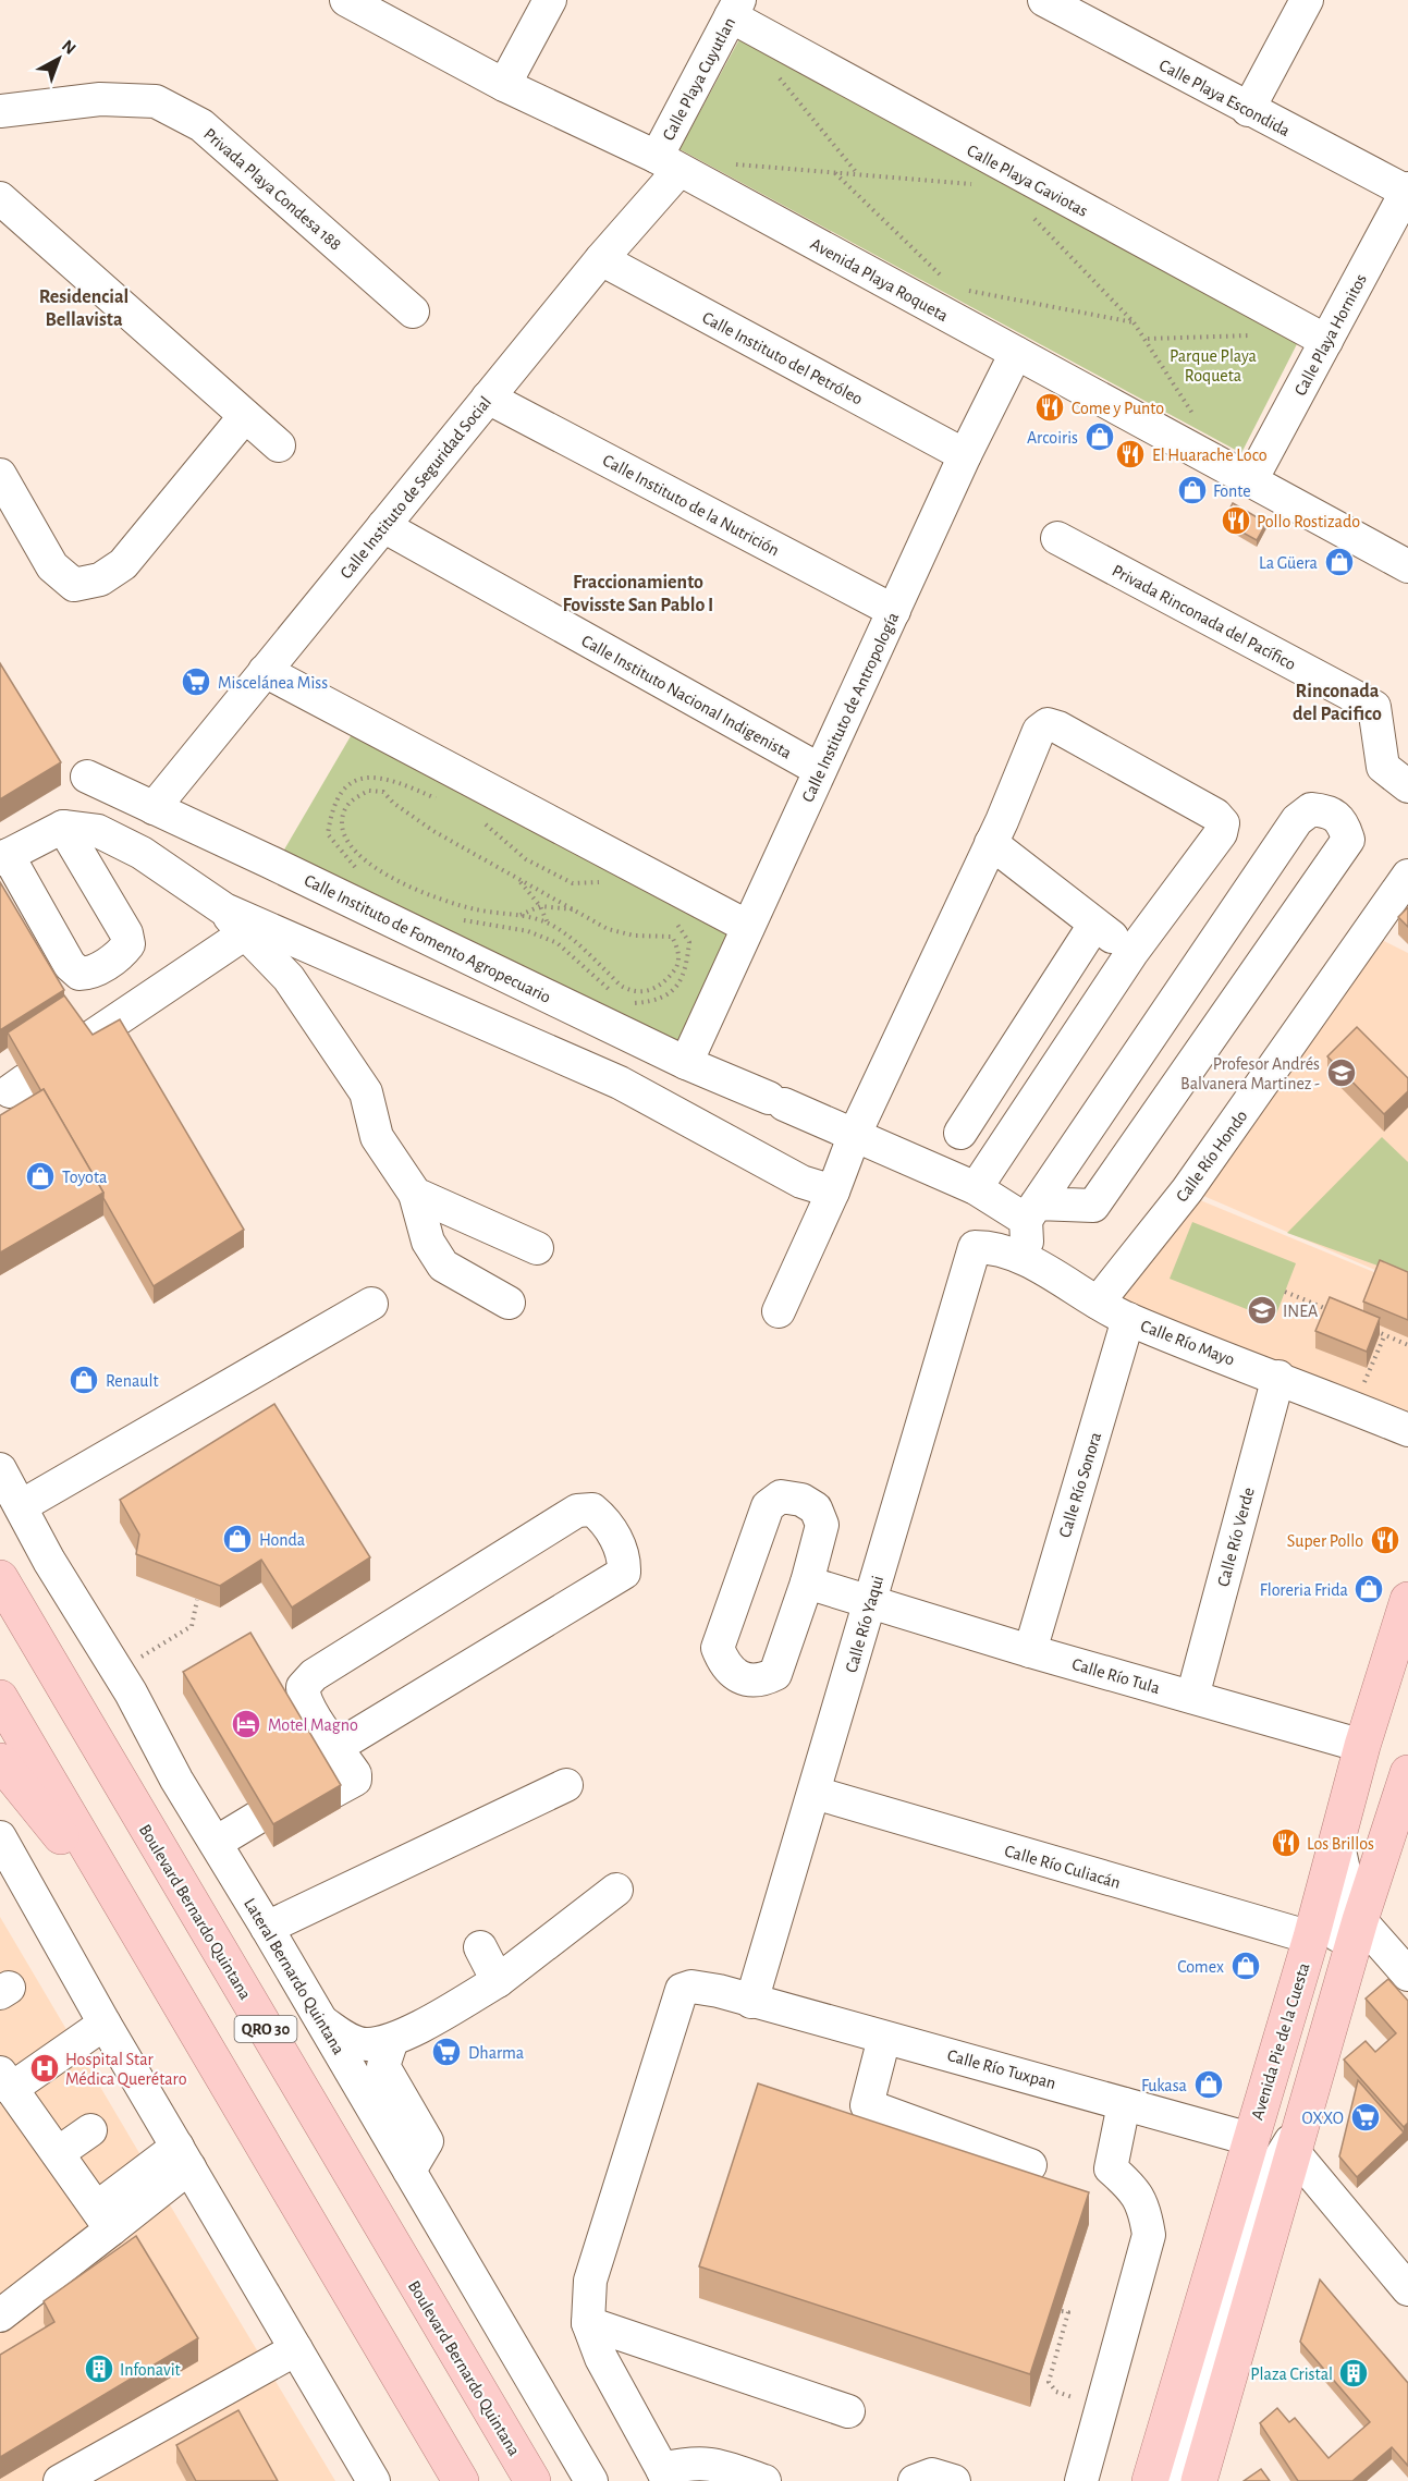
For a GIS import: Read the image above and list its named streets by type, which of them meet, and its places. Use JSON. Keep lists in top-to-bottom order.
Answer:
{
  "streets": {
    "main road": ["Boulevard Bernardo Quintana", "QRO 30", "Avenida Pie de la Cuesta"],
    "street": [
      "Calle Playa Cuyutlan",
      "Calle Playa Escondida",
      "Calle Playa Gaviotas",
      "Privada Playa Condesa 188",
      "Avenida Playa Roqueta",
      "Calle Playa Hornitos",
      "Calle Instituto del Petróleo",
      "Calle Instituto de Seguridad Social",
      "Calle Instituto de la Nutrición",
      "Privada Rinconada del Pacífico",
      "Calle Instituto Nacional Indigenista",
      "Calle Instituto de Antropología",
      "Calle Instituto de Fomento Agropecuario",
      "Calle Río Hondo",
      "Calle Río Mayo",
      "Calle Río Sonora",
      "Calle Río Verde",
      "Calle Río Yaqui",
      "Calle Río Tula",
      "Calle Río Culiacán",
      "Lateral Bernardo Quintana",
      "Calle Río Tuxpan"
    ]
  },
  "crossings": [
    ["Calle Playa Cuyutlan", "Calle Playa Gaviotas"],
    ["Calle Playa Cuyutlan", "Avenida Playa Roqueta"],
    ["Calle Playa Cuyutlan", "Calle Instituto de Seguridad Social"],
    ["Calle Playa Escondida", "Calle Playa Hornitos"],
    ["Calle Playa Gaviotas", "Calle Playa Hornitos"],
    ["Avenida Playa Roqueta", "Calle Playa Hornitos"],
    ["Avenida Playa Roqueta", "Calle Instituto de Seguridad Social"],
    ["Avenida Playa Roqueta", "Calle Instituto de Antropología"],
    ["Calle Instituto del Petróleo", "Calle Instituto de Seguridad Social"],
    ["Calle Instituto del Petróleo", "Calle Instituto de Antropología"],
    ["Calle Instituto de Seguridad Social", "Calle Instituto de la Nutrición"],
    ["Calle Instituto de Seguridad Social", "Calle Instituto Nacional Indigenista"],
    ["Calle Instituto de Seguridad Social", "Calle Instituto de Fomento Agropecuario"],
    ["Calle Instituto de la Nutrición", "Calle Instituto de Antropología"],
    ["Calle Instituto Nacional Indigenista", "Calle Instituto de Antropología"],
    ["Calle Instituto de Antropología", "Calle Instituto de Fomento Agropecuario"],
    ["Calle Río Hondo", "Calle Río Mayo"],
    ["Calle Río Mayo", "Calle Río Sonora"],
    ["Calle Río Mayo", "Calle Río Verde"],
    ["Calle Río Mayo", "Calle Río Yaqui"],
    ["Calle Río Sonora", "Calle Río Tula"],
    ["Calle Río Verde", "Calle Río Tula"],
    ["Calle Río Yaqui", "Calle Río Tula"],
    ["Calle Río Yaqui", "Calle Río Culiacán"],
    ["Calle Río Yaqui", "Calle Río Tuxpan"],
    ["Calle Río Tula", "Avenida Pie de la Cuesta"],
    ["Calle Río Culiacán", "Avenida Pie de la Cuesta"],
    ["Avenida Pie de la Cuesta", "Calle Río Tuxpan"]
  ],
  "districts": ["Residencial Bellavista", "Fraccionamiento Fovisste San Pablo I", "Rinconada del Pacifico"],
  "parks": ["Parque Playa Roqueta"],
  "places": {
    "restaurant": [
      "Come y Punto",
      "El Huarache Loco",
      "Pollo Rostizado",
      "Super Pollo",
      "Los Brillos"
    ],
    "shop": [
      "Arcoiris",
      "Fonte",
      "La Güera",
      "Toyota",
      "Renault",
      "Honda",
      "Floreria Frida",
      "Comex",
      "Fukasa"
    ],
    "supermarket": ["Miscelánea Miss", "Dharma", "OXXO"],
    "school or university": ["Profesor Andrés Balvanera Martinez -", "INEA"],
    "hotel": ["Motel Magno"],
    "hospital": ["Hospital Star Médica Querétaro"],
    "building": ["Infonavit", "Plaza Cristal"]
  },
  "north": "top right"
}
